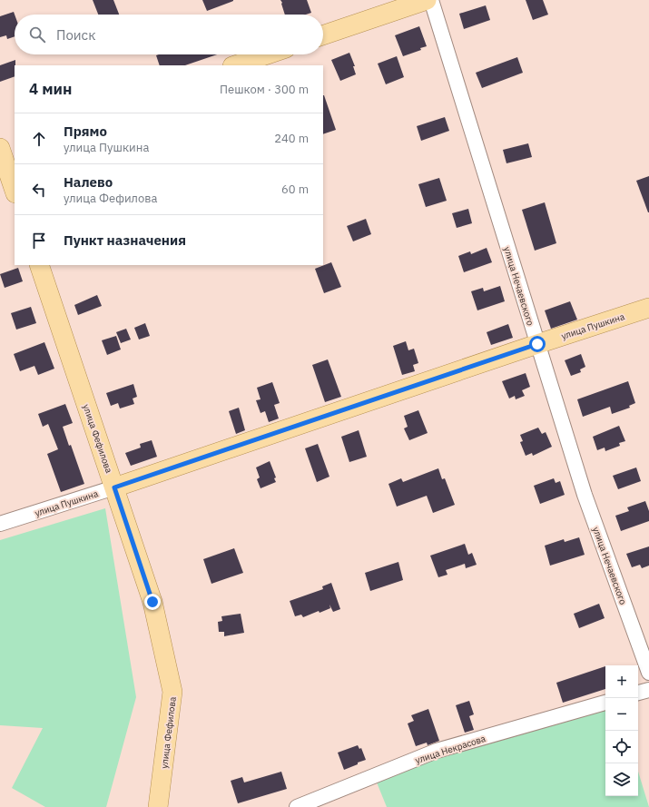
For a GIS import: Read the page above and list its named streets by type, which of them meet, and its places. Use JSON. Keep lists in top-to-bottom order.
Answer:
{
  "streets": {
    "main road": ["улица Пушкина", "улица Фефилова"],
    "street": ["улица Нечаевского", "улица Некрасова"]
  },
  "crossings": [
    ["улица Нечаевского", "улица Пушкина"],
    ["улица Пушкина", "улица Фефилова"]
  ],
  "page": {
    "search": "Поиск",
    "heading": ["4 мин", "Пешком · 300 m"],
    "list": [
      ["Прямо", "улица Пушкина", "240 m"],
      ["Налево", "улица Фефилова", "60 m"],
      "Пункт назначения"
    ],
    "map_buttons": ["+", "−"]
  }
}
